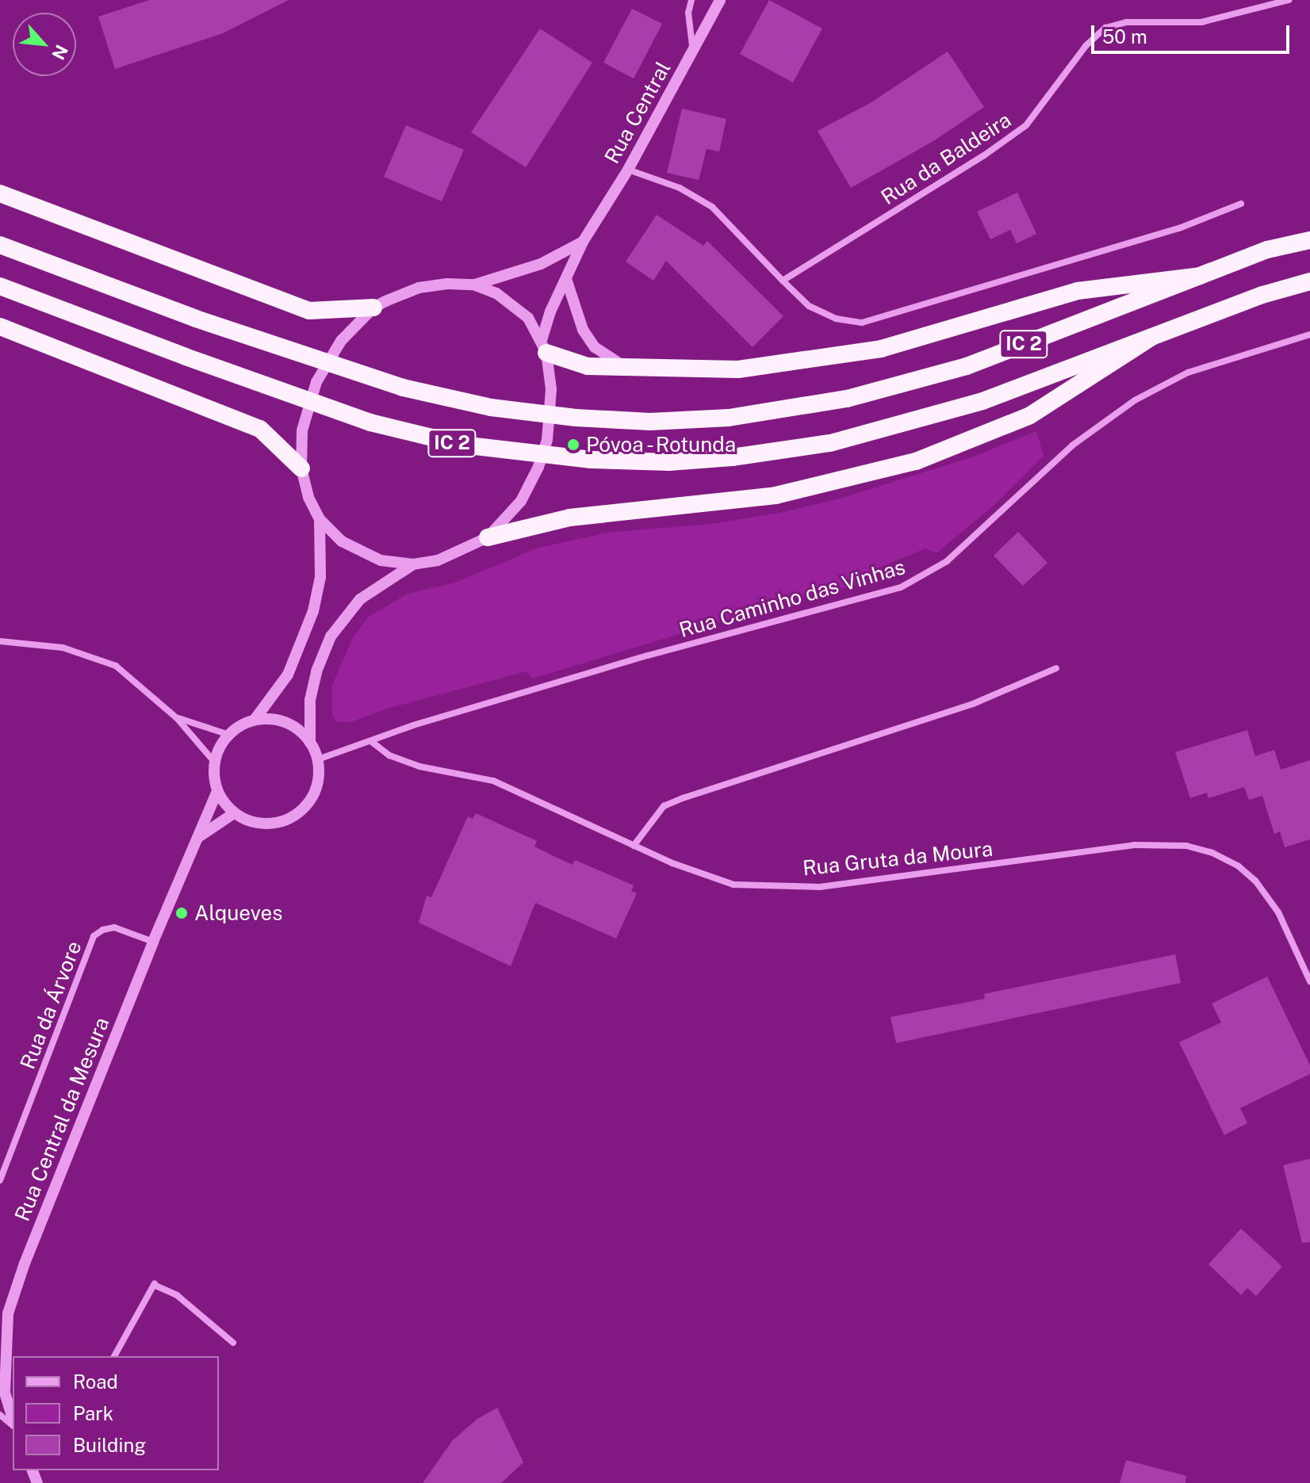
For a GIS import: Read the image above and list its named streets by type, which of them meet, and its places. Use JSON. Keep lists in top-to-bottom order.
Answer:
{
  "streets": {
    "highway": ["IC 2"],
    "street": [
      "Rua Central",
      "Rua da Baldeira",
      "Rua Caminho das Vinhas",
      "Rua Gruta da Moura",
      "Rua da Árvore",
      "Rua Central da Mesura"
    ]
  },
  "crossings": [
    ["Rua Caminho das Vinhas", "Rua Gruta da Moura"],
    ["Rua da Árvore", "Rua Central da Mesura"]
  ],
  "places": ["Póvoa - Rotunda", "Alqueves"],
  "legend": ["Road", "Park", "Building"],
  "scale_bar": "50 m",
  "north": "bottom right"
}
